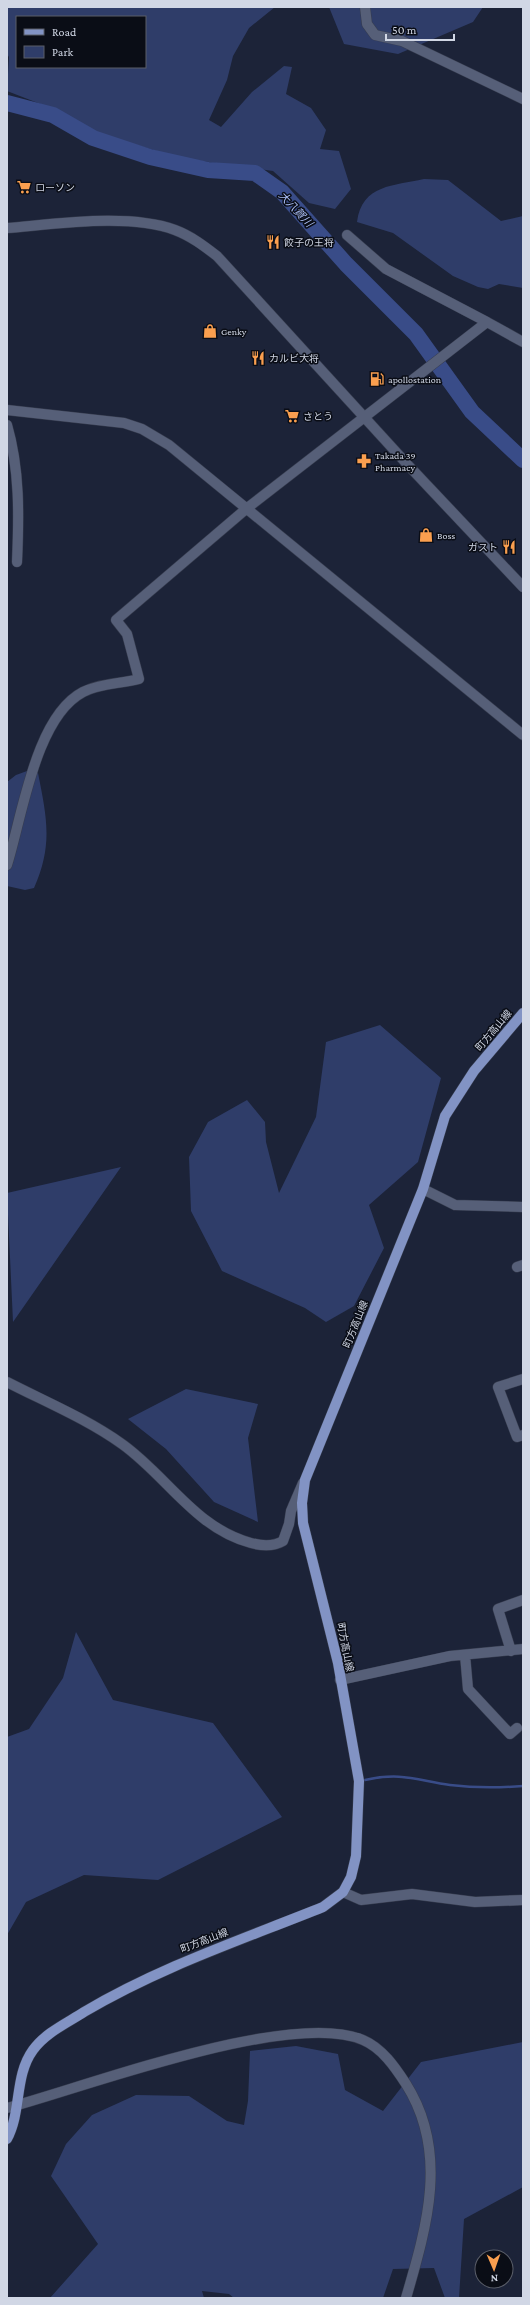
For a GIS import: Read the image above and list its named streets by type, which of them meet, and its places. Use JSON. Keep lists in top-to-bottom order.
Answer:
{
  "streets": {
    "main road": ["町方高山線"]
  },
  "water": ["大八賀川"],
  "places": {
    "supermarket": ["ローソン", "さとう"],
    "restaurant": ["餃子の王将", "カルビ大将", "ガスト"],
    "shop": ["Genky", "Boss"],
    "fuel station": ["apollostation"],
    "pharmacy": ["Takada 39 Pharmacy"]
  },
  "legend": ["Road", "Park"],
  "scale_bar": "50 m",
  "north": "bottom"
}
